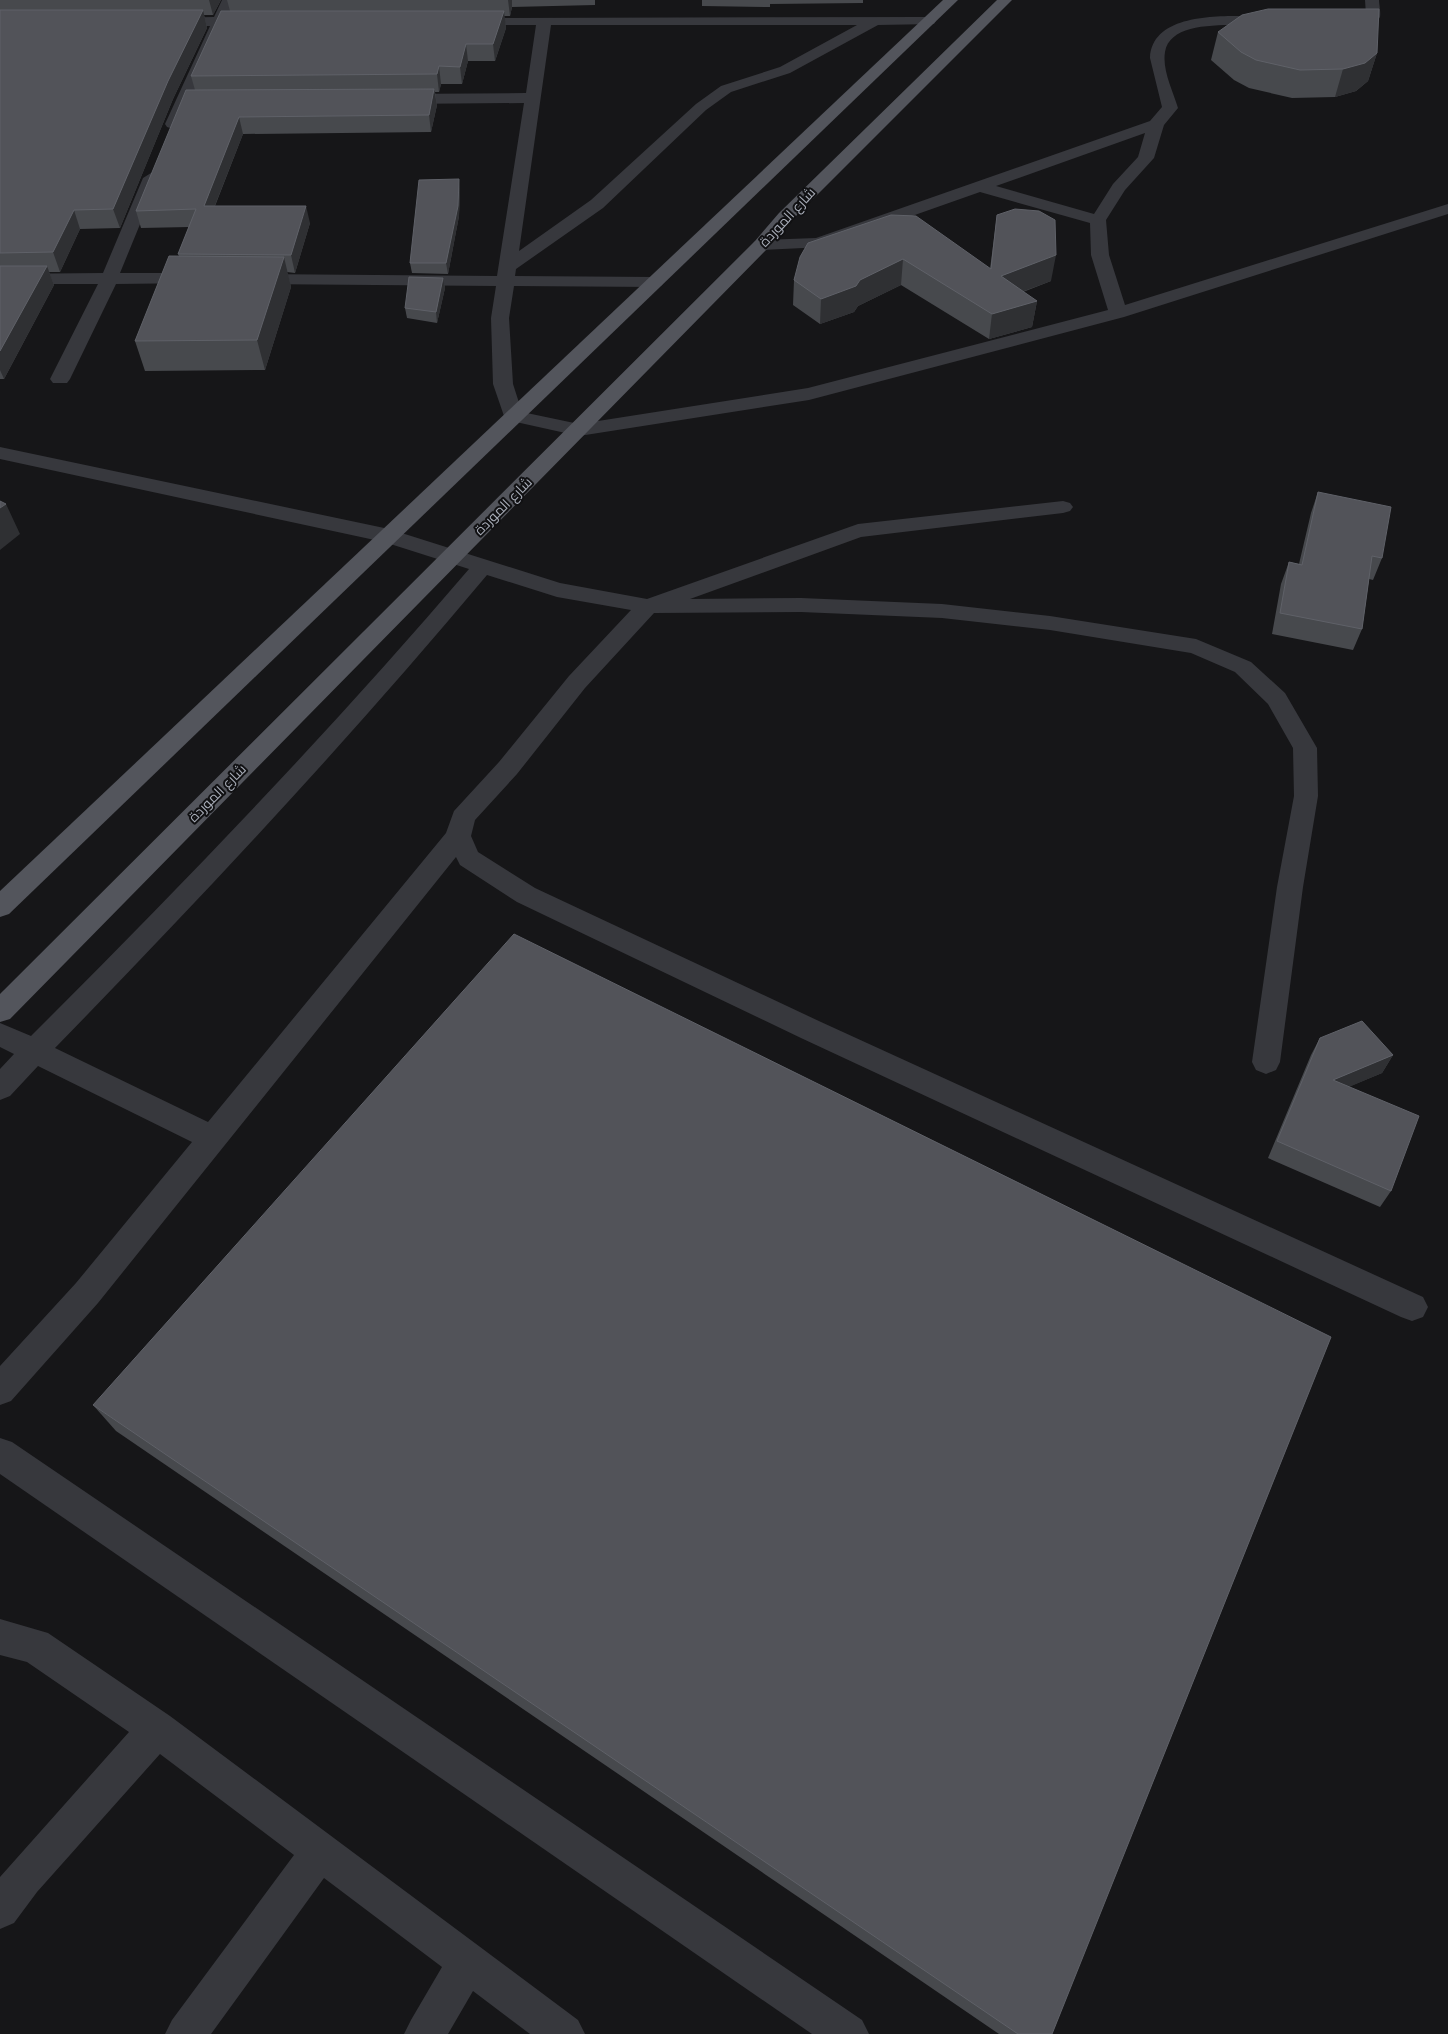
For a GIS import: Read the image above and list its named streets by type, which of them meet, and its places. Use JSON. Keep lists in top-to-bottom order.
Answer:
{
  "streets": {
    "main road": ["شارع الموردة"]
  }
}
